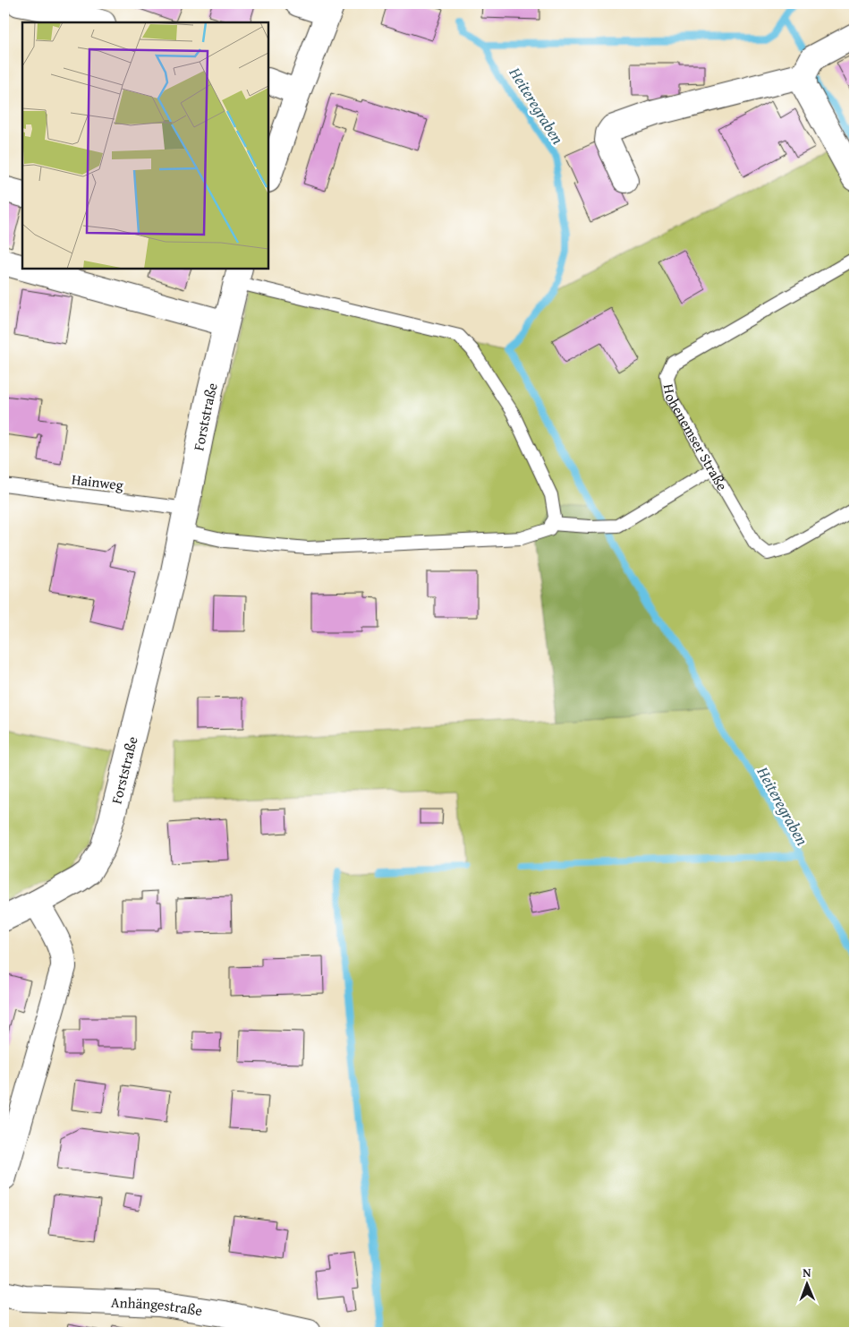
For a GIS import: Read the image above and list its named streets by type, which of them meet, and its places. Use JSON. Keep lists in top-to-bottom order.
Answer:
{
  "streets": {
    "street": ["Forststraße", "Anhängestraße"],
    "lane": ["Hohenemser Straße", "Hainweg"]
  },
  "crossings": [
    ["Forststraße", "Hainweg"]
  ],
  "water": ["Heiteregraben"],
  "north": "top"
}
